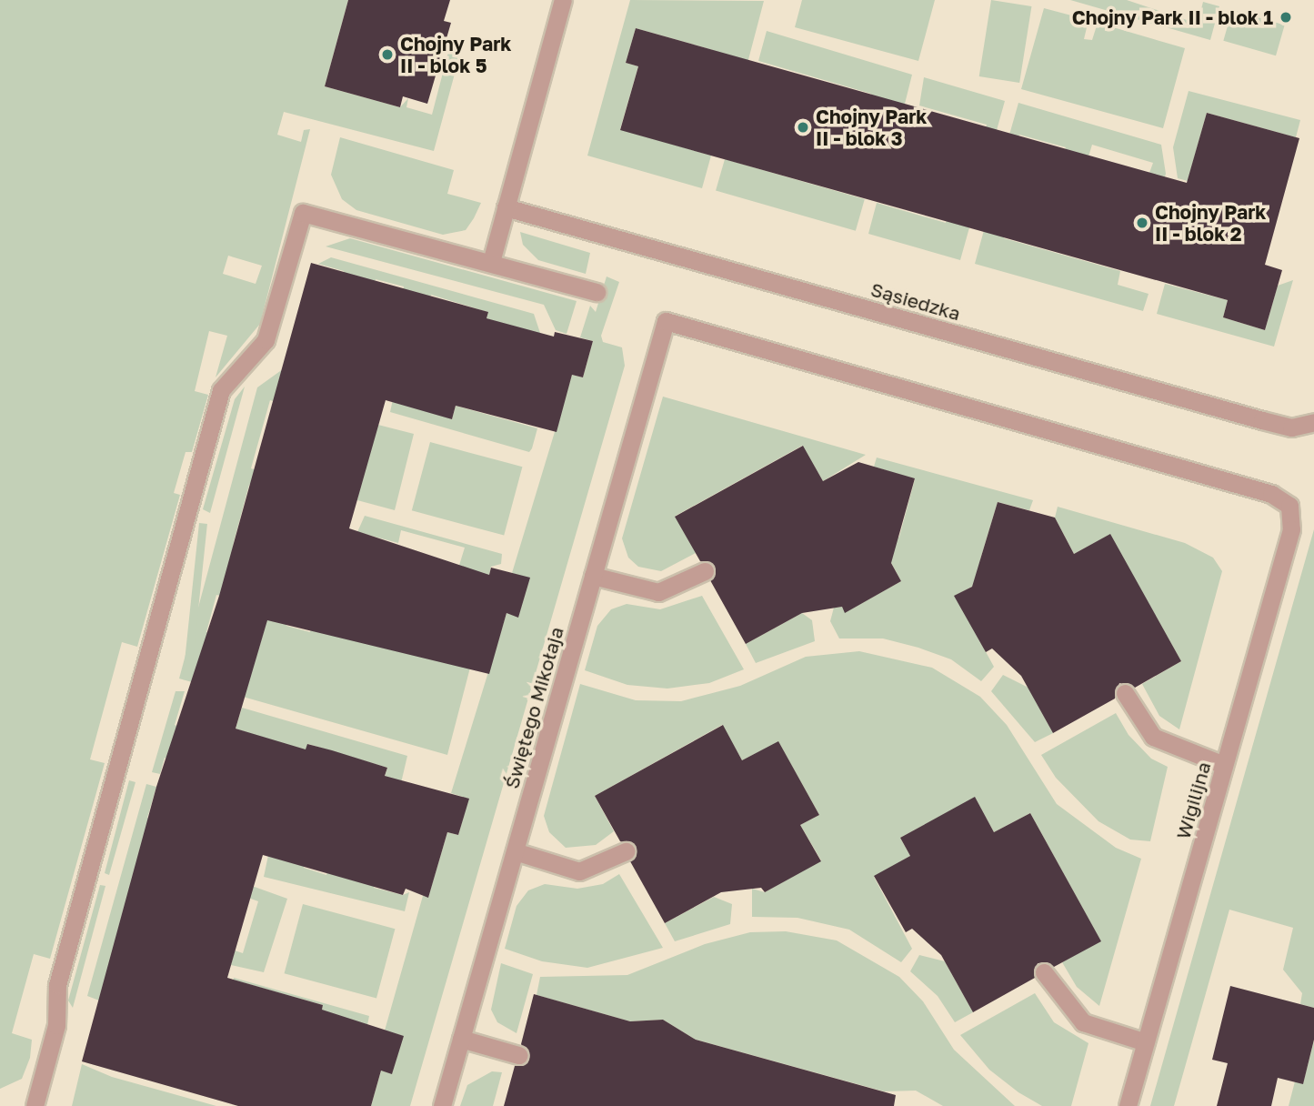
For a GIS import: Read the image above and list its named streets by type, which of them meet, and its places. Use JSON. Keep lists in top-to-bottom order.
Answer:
{
  "streets": {
    "lane": ["Sąsiedzka", "Świętego Mikołaja", "Wigilijna"]
  },
  "crossings": [
    ["Świętego Mikołaja", "Wigilijna"]
  ],
  "places": [
    "Chojny Park II - blok 1",
    "Chojny Park II - blok 5",
    "Chojny Park II - blok 3",
    "Chojny Park II - blok 2"
  ]
}
